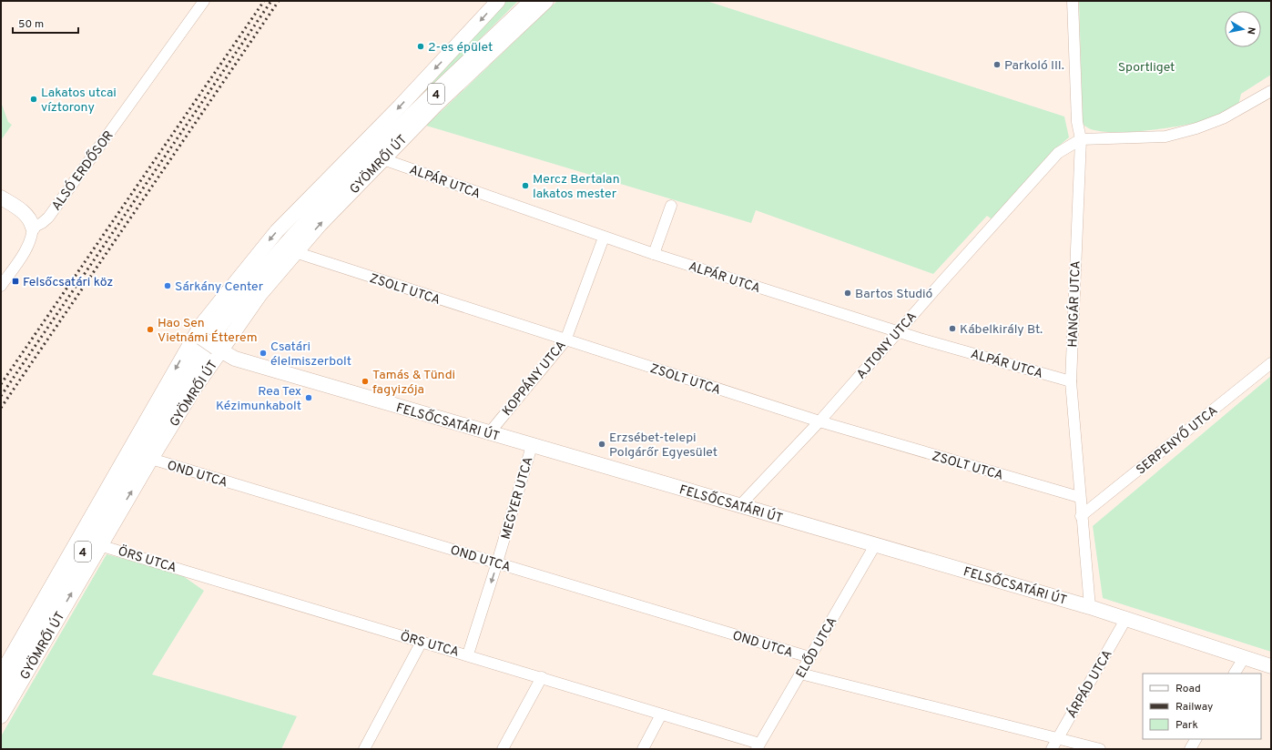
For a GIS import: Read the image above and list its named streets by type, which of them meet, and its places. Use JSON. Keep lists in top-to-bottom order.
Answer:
{
  "streets": {
    "main road": ["4"],
    "street": [
      "GYÖMRŐI ÚT",
      "ALSÓ ERDŐSOR",
      "ALPÁR UTCA",
      "ZSOLT UTCA",
      "HANGÁR UTCA",
      "AJTONY UTCA",
      "KOPPÁNY UTCA",
      "FELSŐCSATÁRI ÚT",
      "SERPENYŐ UTCA",
      "OND UTCA",
      "MEGYER UTCA",
      "ÖRS UTCA",
      "ELŐD UTCA",
      "ÁRPÁD UTCA"
    ]
  },
  "crossings": [
    ["GYÖMRŐI ÚT", "ALPÁR UTCA"],
    ["GYÖMRŐI ÚT", "ZSOLT UTCA"],
    ["GYÖMRŐI ÚT", "FELSŐCSATÁRI ÚT"],
    ["GYÖMRŐI ÚT", "OND UTCA"],
    ["GYÖMRŐI ÚT", "ÖRS UTCA"],
    ["ALPÁR UTCA", "HANGÁR UTCA"],
    ["ALPÁR UTCA", "AJTONY UTCA"],
    ["ALPÁR UTCA", "KOPPÁNY UTCA"],
    ["ZSOLT UTCA", "HANGÁR UTCA"],
    ["ZSOLT UTCA", "AJTONY UTCA"],
    ["ZSOLT UTCA", "KOPPÁNY UTCA"],
    ["HANGÁR UTCA", "AJTONY UTCA"],
    ["HANGÁR UTCA", "FELSŐCSATÁRI ÚT"],
    ["HANGÁR UTCA", "SERPENYŐ UTCA"],
    ["AJTONY UTCA", "FELSŐCSATÁRI ÚT"],
    ["KOPPÁNY UTCA", "FELSŐCSATÁRI ÚT"],
    ["FELSŐCSATÁRI ÚT", "MEGYER UTCA"],
    ["FELSŐCSATÁRI ÚT", "ELŐD UTCA"],
    ["FELSŐCSATÁRI ÚT", "ÁRPÁD UTCA"],
    ["OND UTCA", "MEGYER UTCA"],
    ["OND UTCA", "ELŐD UTCA"],
    ["OND UTCA", "ÁRPÁD UTCA"],
    ["MEGYER UTCA", "ÖRS UTCA"],
    ["ÖRS UTCA", "ELŐD UTCA"]
  ],
  "one_way": ["MEGYER UTCA"],
  "parks": ["Sportliget"],
  "places": {
    "other": [
      "2-es épület",
      "Parkoló III.",
      "Lakatos utcai víztorony",
      "Mercz Bertalan lakatos mester",
      "Sárkány Center",
      "Bartos Studió",
      "Kábelkirály Bt.",
      "Hao Sen Vietnámi Étterem",
      "Csatári élelmiszerbolt",
      "Tamás & Tündi fagyizója",
      "Rea Tex Kézimunkabolt",
      "Erzsébet-telepi Polgárőr Egyesület"
    ],
    "transit": ["Felsőcsatári köz"]
  },
  "legend": ["Road", "Railway", "Park"],
  "scale_bar": "50 m",
  "north": "right"
}
